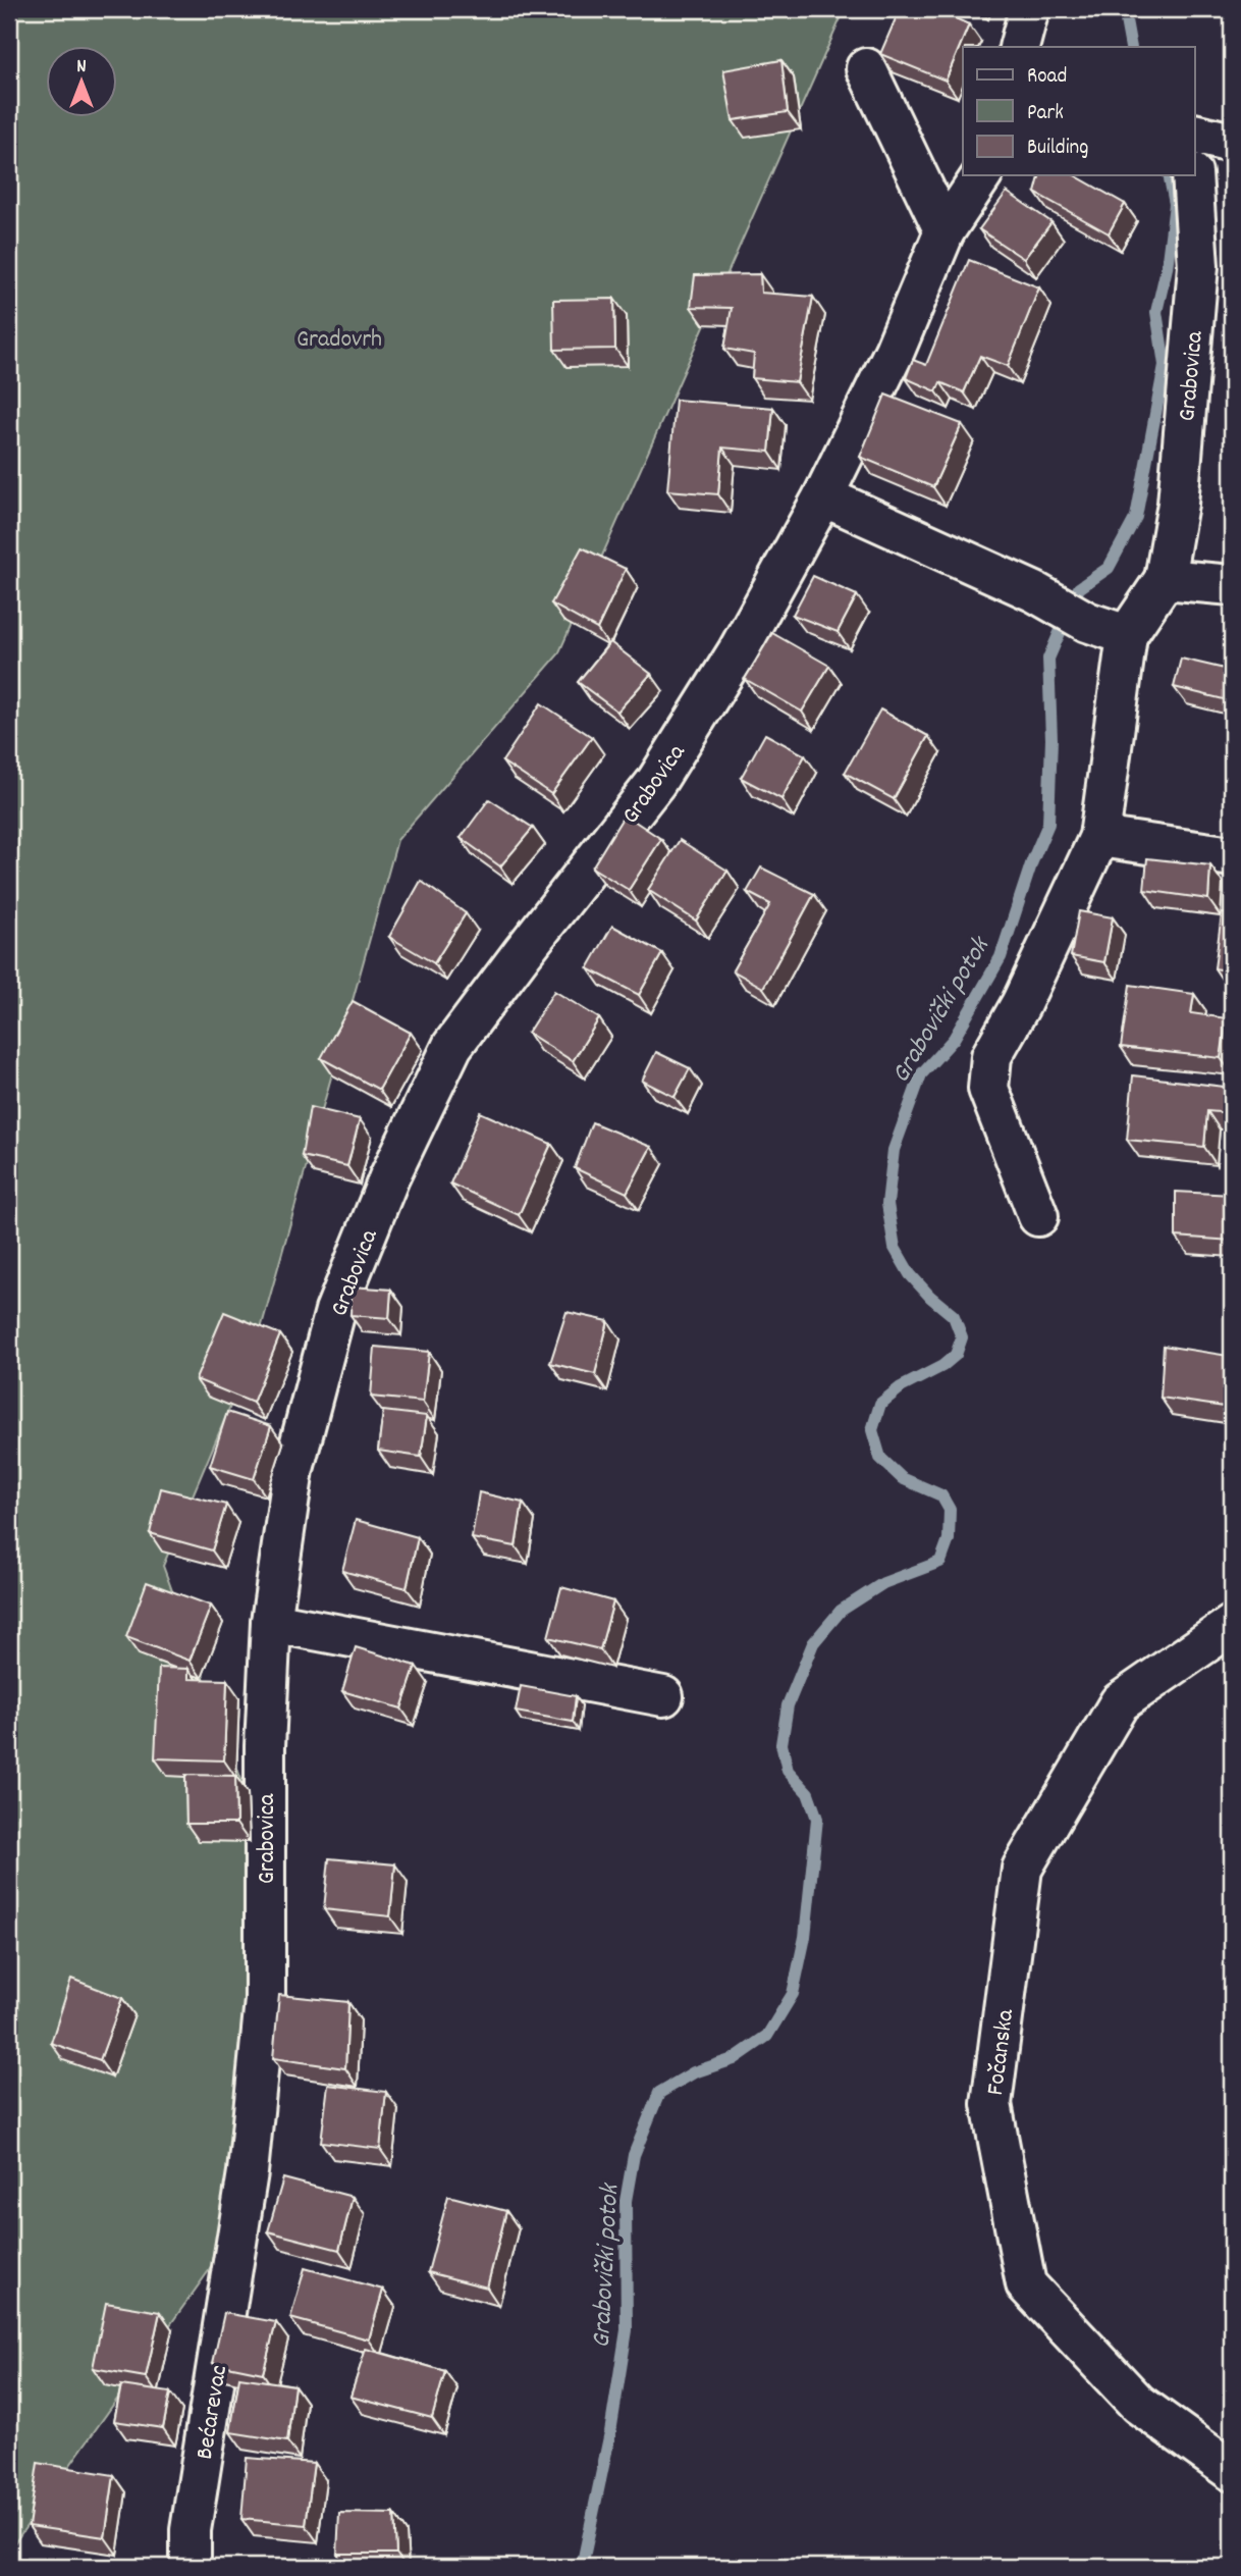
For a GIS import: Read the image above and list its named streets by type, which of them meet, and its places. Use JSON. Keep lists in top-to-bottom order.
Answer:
{
  "streets": {
    "street": ["Grabovica", "Fočanska", "Bećarevac"]
  },
  "crossings": [
    ["Grabovica", "Bećarevac"]
  ],
  "water": ["Grabovički potok"],
  "parks": ["Gradovrh"],
  "legend": ["Road", "Park", "Building"],
  "north": "top"
}
